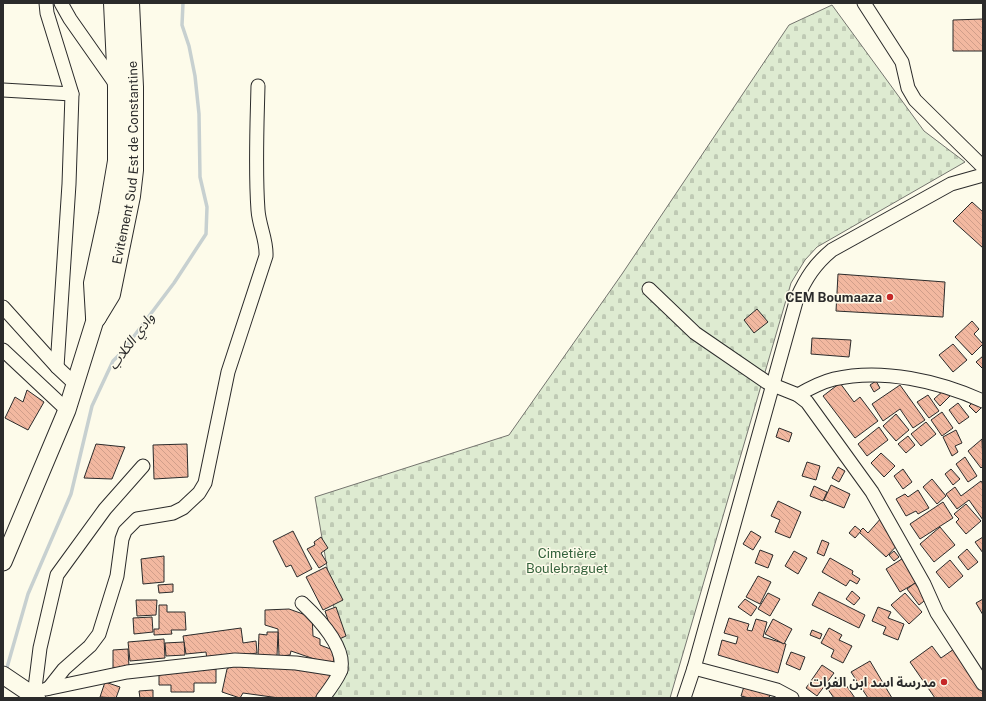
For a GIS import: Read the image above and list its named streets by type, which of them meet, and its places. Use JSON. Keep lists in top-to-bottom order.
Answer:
{
  "streets": {
    "highway": ["Evitement Sud Est de Constantine"]
  },
  "water": ["وادي الكلاب"],
  "parks": ["Cimetière Boulebraguet"],
  "places": ["CEM Boumaaza", "مدرسة اسد ابن الفرات"]
}
